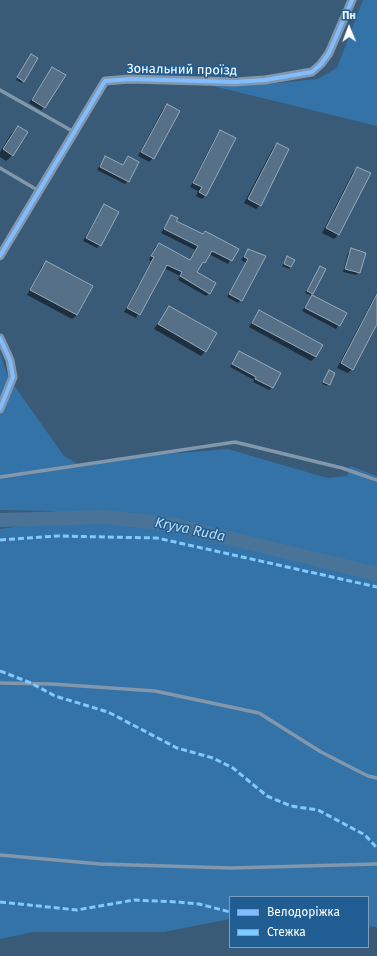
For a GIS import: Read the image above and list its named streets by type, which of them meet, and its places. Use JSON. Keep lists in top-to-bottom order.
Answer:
{
  "streets": {
    "street": ["Зональний проїзд"]
  },
  "water": ["Kryva Ruda"],
  "legend": ["Велодоріжка", "Стежка"],
  "north": "top"
}
